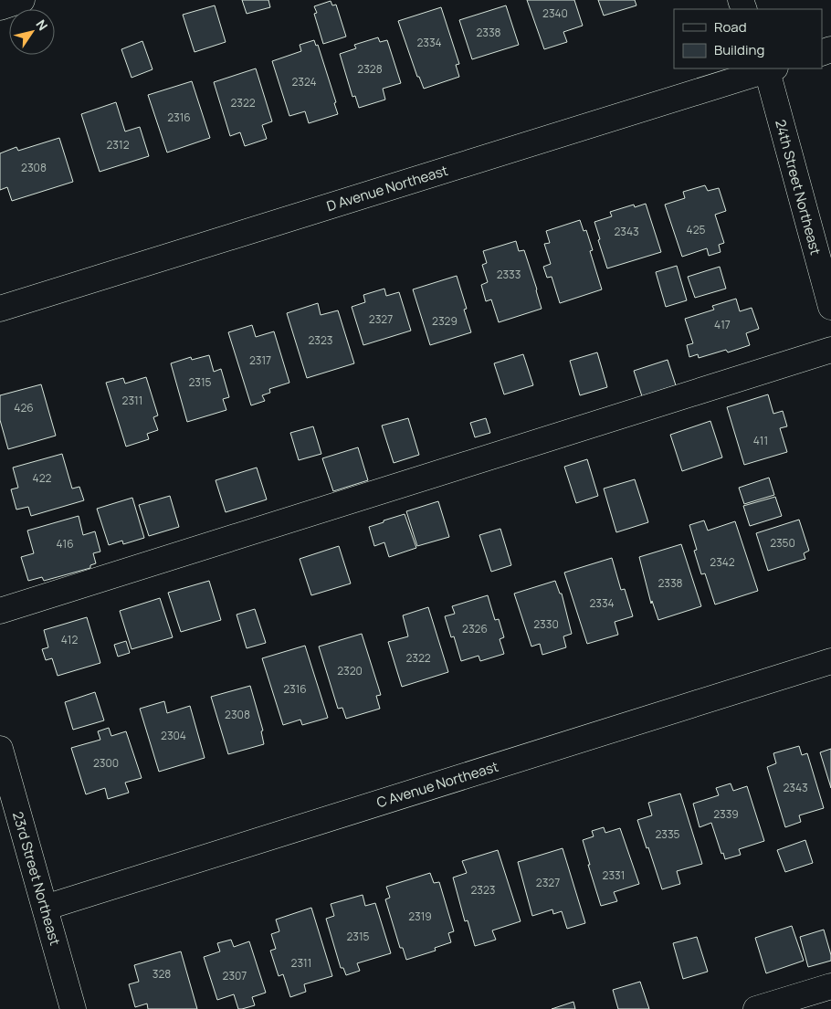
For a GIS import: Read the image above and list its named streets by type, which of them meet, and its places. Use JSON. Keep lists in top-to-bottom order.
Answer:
{
  "streets": {
    "street": [
      "24th Street Northeast",
      "D Avenue Northeast",
      "C Avenue Northeast",
      "23rd Street Northeast"
    ]
  },
  "crossings": [
    ["24th Street Northeast", "D Avenue Northeast"],
    ["C Avenue Northeast", "23rd Street Northeast"]
  ],
  "house_numbers": [
    "2340",
    "2338",
    "2334",
    "2328",
    "2324",
    "2322",
    "2316",
    "2312",
    "2308",
    "425",
    "2343",
    "2333",
    "2327",
    "2329",
    "417",
    "2323",
    "2317",
    "2315",
    "2311",
    "426",
    "411",
    "422",
    "2350",
    "416",
    "2342",
    "2338",
    "2334",
    "2330",
    "2326",
    "412",
    "2322",
    "2320",
    "2316",
    "2308",
    "2304",
    "2300",
    "2343",
    "2339",
    "2335",
    "2331",
    "2327",
    "2323",
    "2319",
    "2315",
    "2311",
    "328",
    "2307"
  ],
  "legend": ["Road", "Building"],
  "north": "top right"
}
